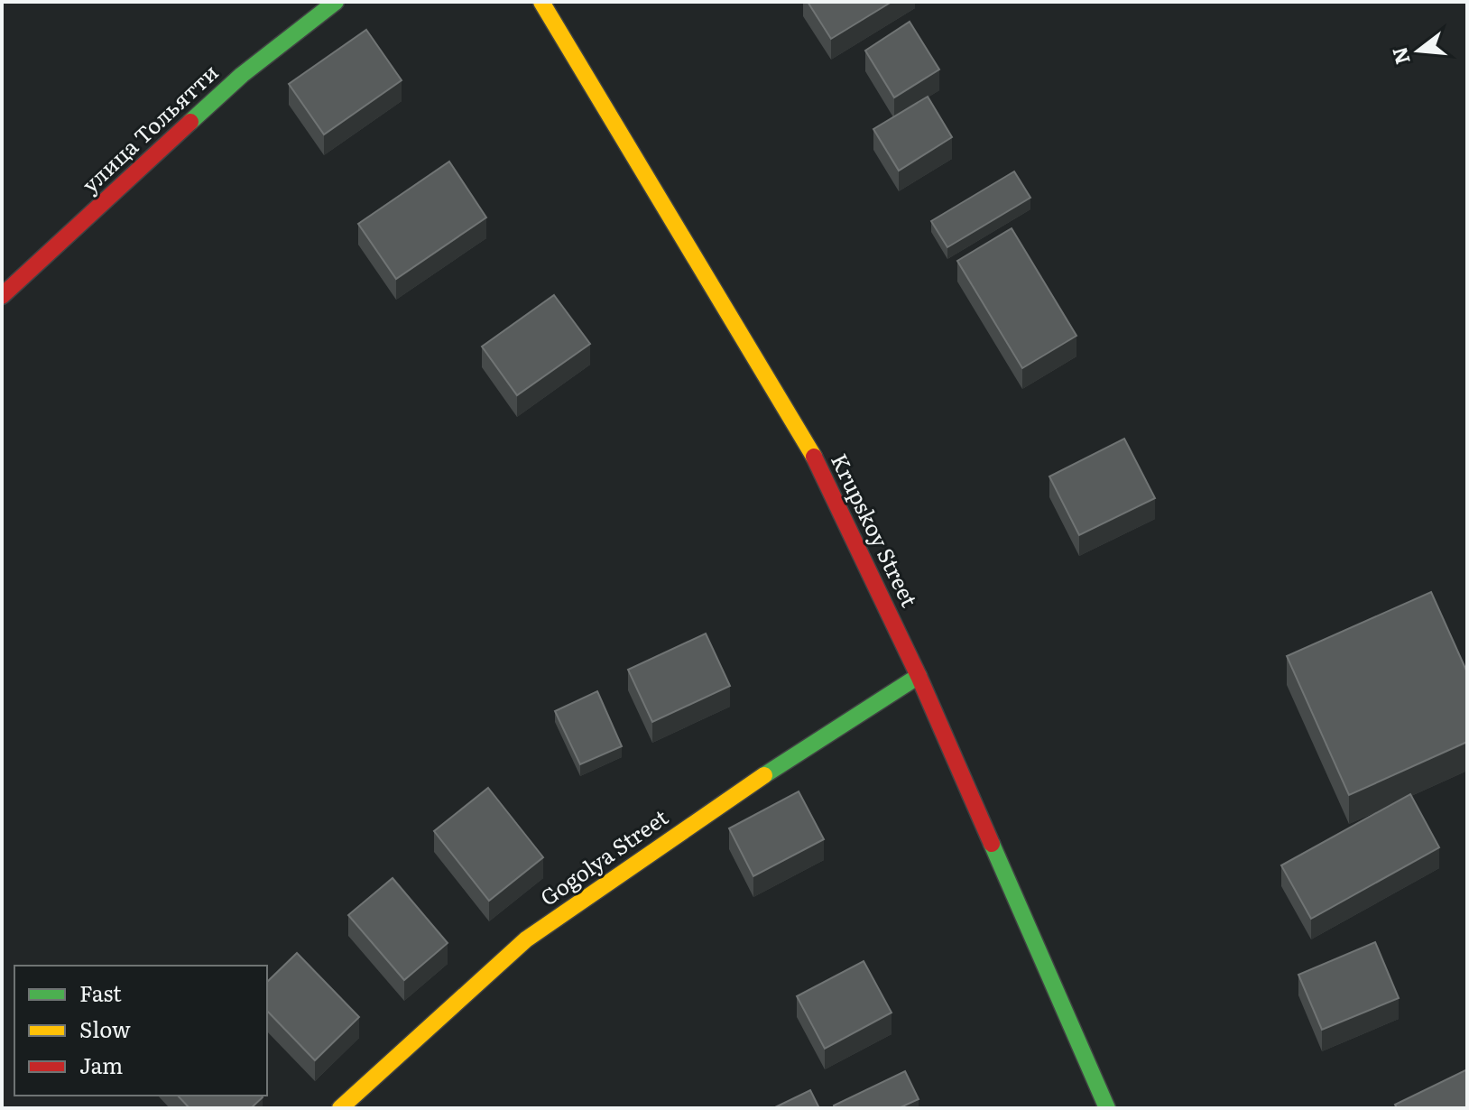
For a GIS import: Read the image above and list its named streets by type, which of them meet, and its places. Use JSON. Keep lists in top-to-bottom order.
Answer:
{
  "streets": {
    "street": ["улица Тольятти", "Krupskoy Street", "Gogolya Street"]
  },
  "crossings": [
    ["Krupskoy Street", "Gogolya Street"]
  ],
  "legend": ["Fast", "Slow", "Jam"],
  "north": "left"
}
